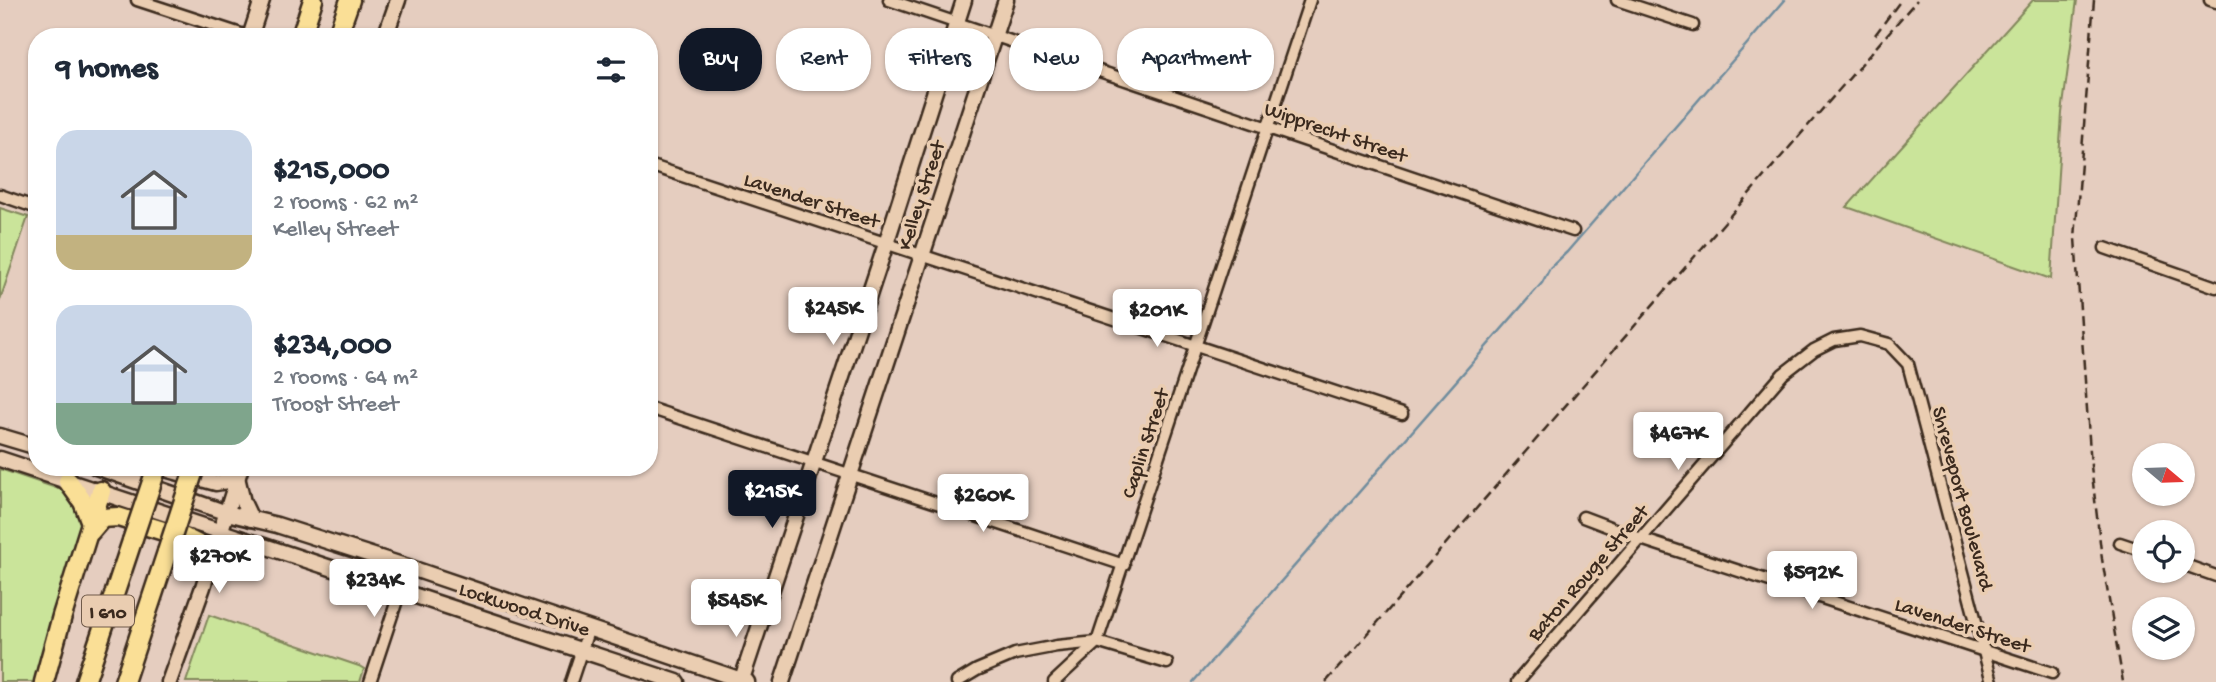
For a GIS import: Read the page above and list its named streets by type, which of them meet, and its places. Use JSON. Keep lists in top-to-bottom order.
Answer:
{
  "streets": {
    "highway": ["I 610"],
    "main road": ["Kelley Street", "Lockwood Drive"],
    "street": [
      "Wipprecht Street",
      "Lavender Street",
      "Caplin Street",
      "Shreveport Boulevard",
      "Baton Rouge Street"
    ]
  },
  "crossings": [
    ["Wipprecht Street", "Kelley Street"],
    ["Wipprecht Street", "Caplin Street"],
    ["Kelley Street", "Lavender Street"],
    ["Kelley Street", "Lockwood Drive"],
    ["Lavender Street", "Caplin Street"],
    ["Lavender Street", "Shreveport Boulevard"],
    ["Lavender Street", "Baton Rouge Street"],
    ["Shreveport Boulevard", "Baton Rouge Street"]
  ],
  "north": "right",
  "page": {
    "chip": [
      "Buy",
      "Rent",
      "Filters",
      "New",
      "Apartment"
    ],
    "heading": "9 homes",
    "list": [
      {
        "name": "$215,000",
        "note": "2 rooms · 62 m² · Kelley Street"
      },
      {
        "name": "$234,000",
        "note": "2 rooms · 64 m² · Troost Street"
      }
    ],
    "price": [
      "$245K",
      "$201K",
      "$467K",
      "$215K",
      "$260K",
      "$270K",
      "$592K",
      "$234K",
      "$545K"
    ]
  }
}
